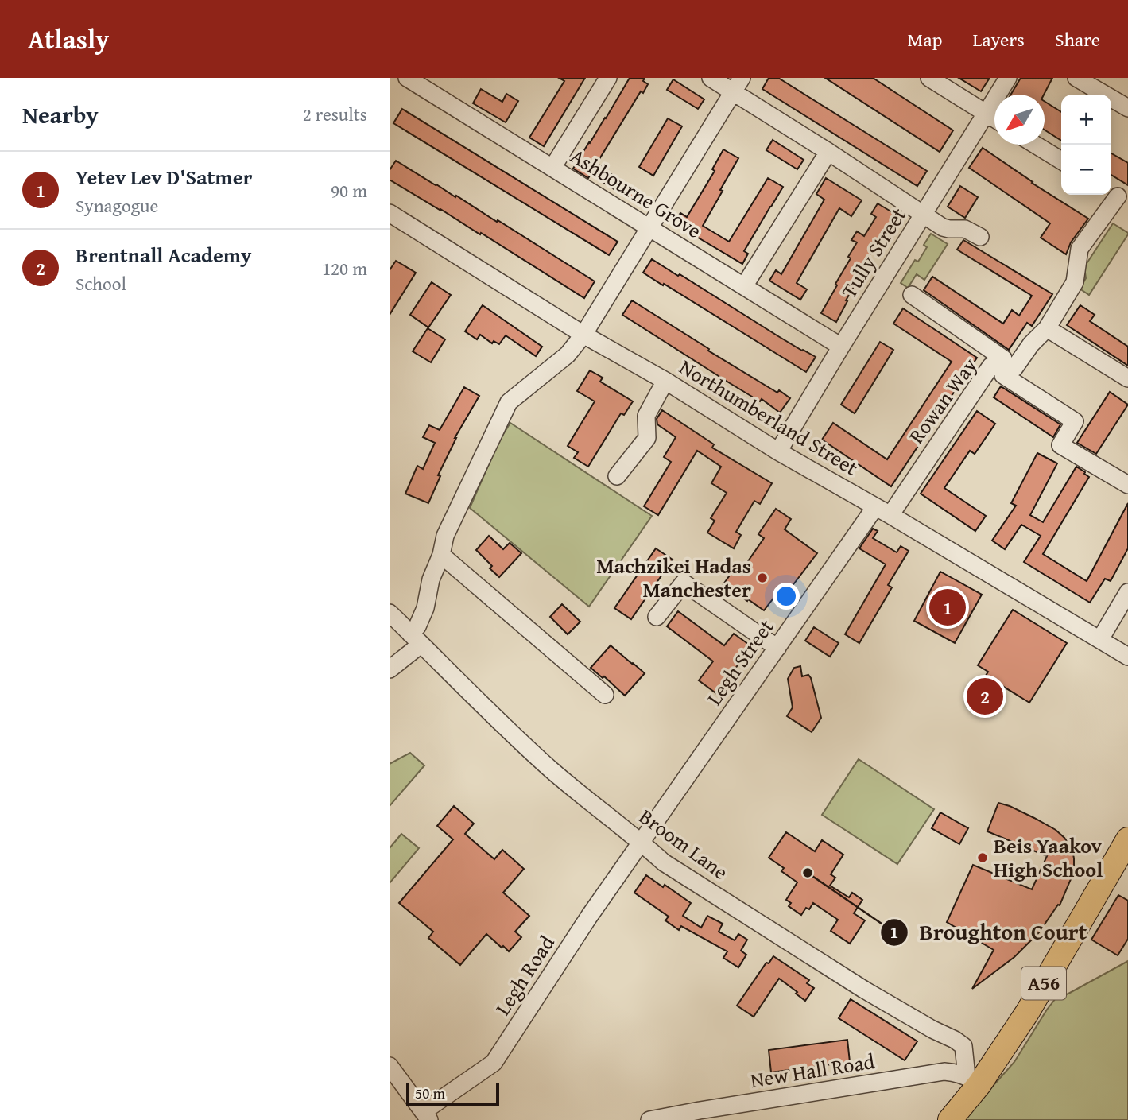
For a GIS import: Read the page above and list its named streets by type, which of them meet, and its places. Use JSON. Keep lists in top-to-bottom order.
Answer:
{
  "streets": {
    "highway": ["A56"],
    "street": [
      "Ashbourne Grove",
      "Tully Street",
      "Rowan Way",
      "Northumberland Street",
      "Legh Street",
      "Broom Lane",
      "Legh Road",
      "New Hall Road"
    ]
  },
  "crossings": [
    ["Ashbourne Grove", "Tully Street"],
    ["Tully Street", "Northumberland Street"],
    ["Rowan Way", "Northumberland Street"],
    ["Northumberland Street", "Legh Street"],
    ["Legh Street", "Broom Lane"],
    ["Legh Street", "Legh Road"],
    ["Broom Lane", "Legh Road"],
    ["Broom Lane", "A56"],
    ["Broom Lane", "New Hall Road"],
    ["A56", "New Hall Road"]
  ],
  "places": ["Machzikei Hadas Manchester", "Beis Yaakov High School", "Broughton Court"],
  "scale_bar": "50 m",
  "north": "bottom left",
  "page": {
    "header": "Atlasly",
    "nav": ["Map", "Layers", "Share"],
    "heading": ["Nearby", "2 results"],
    "map_buttons": ["+", "−"],
    "list": [
      {
        "mark": "1",
        "name": "Yetev Lev D'Satmer",
        "note": "Synagogue",
        "value": "90 m"
      },
      {
        "mark": "2",
        "name": "Brentnall Academy",
        "note": "School",
        "value": "120 m"
      }
    ],
    "pins": ["1", "2"],
    "scale": "50 m"
  }
}
